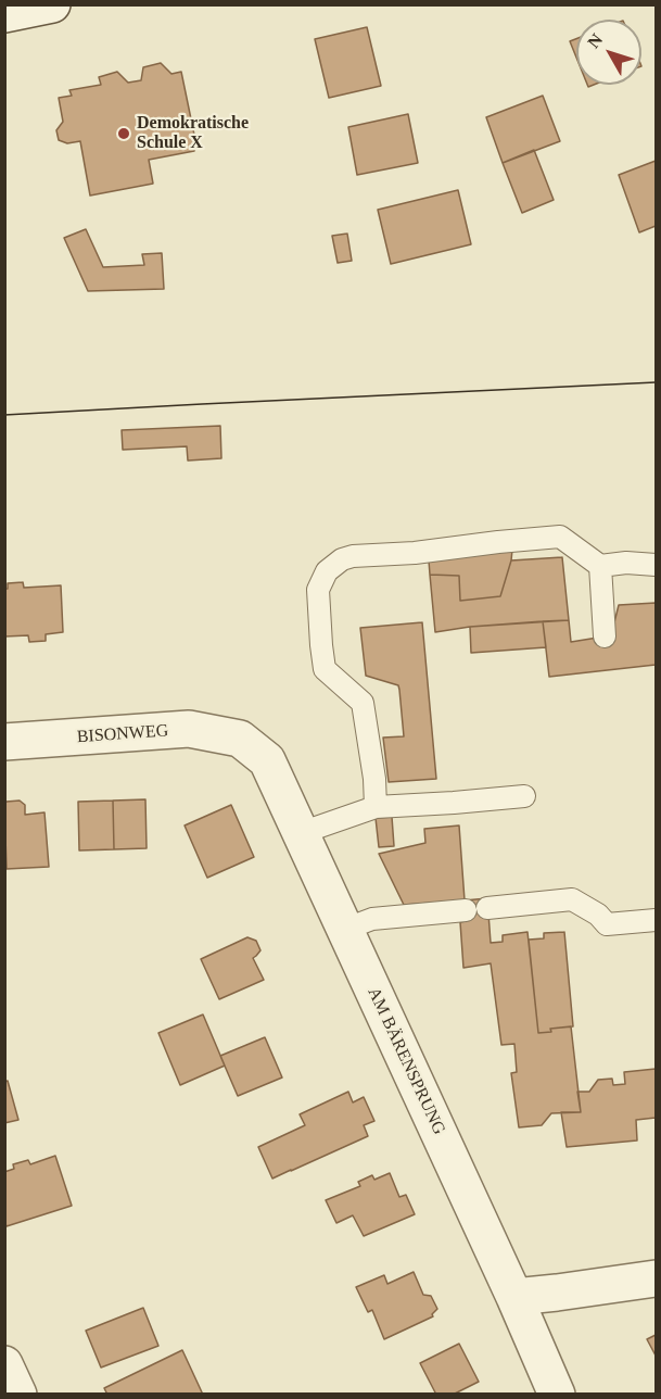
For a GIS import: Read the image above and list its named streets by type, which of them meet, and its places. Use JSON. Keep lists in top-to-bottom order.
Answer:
{
  "streets": {
    "street": ["BISONWEG", "AM BÄRENSPRUNG"]
  },
  "crossings": [
    ["BISONWEG", "AM BÄRENSPRUNG"]
  ],
  "places": ["Demokratische Schule X"],
  "north": "top left"
}
